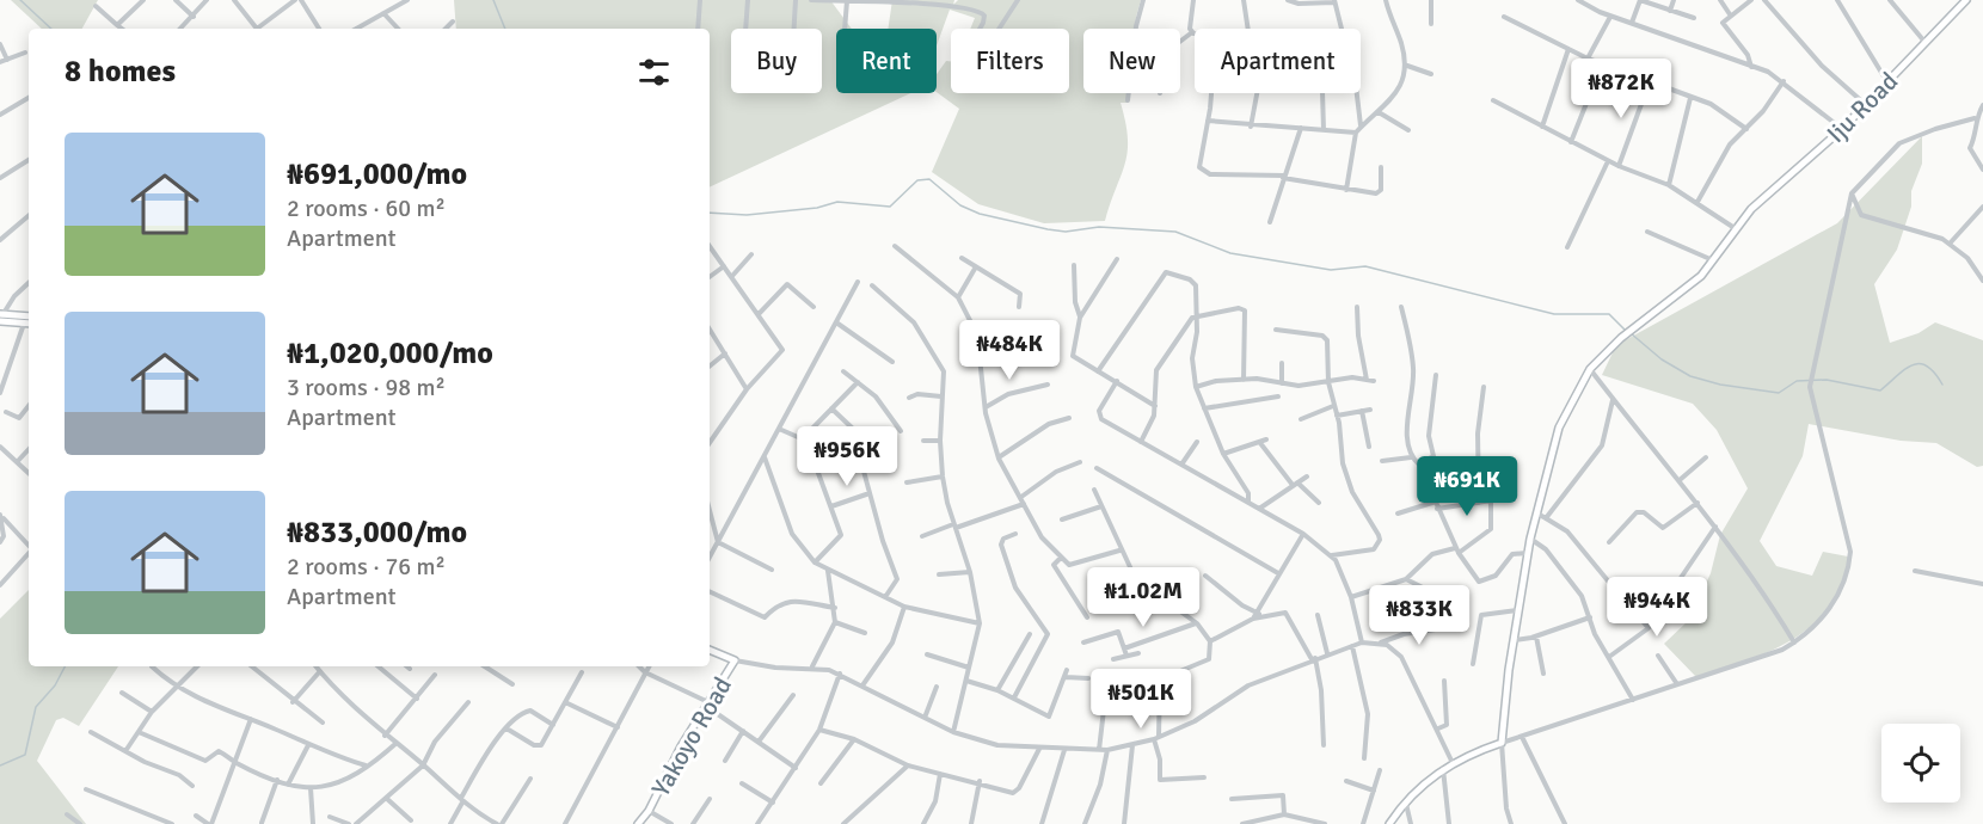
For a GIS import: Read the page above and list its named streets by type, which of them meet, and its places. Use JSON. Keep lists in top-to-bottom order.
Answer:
{
  "streets": {
    "main road": ["Iju Road", "Yakoyo Road"]
  },
  "page": {
    "chip": [
      "Buy",
      "Rent",
      "Filters",
      "New",
      "Apartment"
    ],
    "heading": "8 homes",
    "price": [
      "₦872K",
      "₦484K",
      "₦956K",
      "₦691K",
      "₦1.02M",
      "₦944K",
      "₦833K",
      "₦501K"
    ],
    "list": [
      {
        "name": "₦691,000/mo",
        "note": "2 rooms · 60 m² · Apartment"
      },
      {
        "name": "₦1,020,000/mo",
        "note": "3 rooms · 98 m² · Apartment"
      },
      {
        "name": "₦833,000/mo",
        "note": "2 rooms · 76 m² · Apartment"
      }
    ]
  }
}
